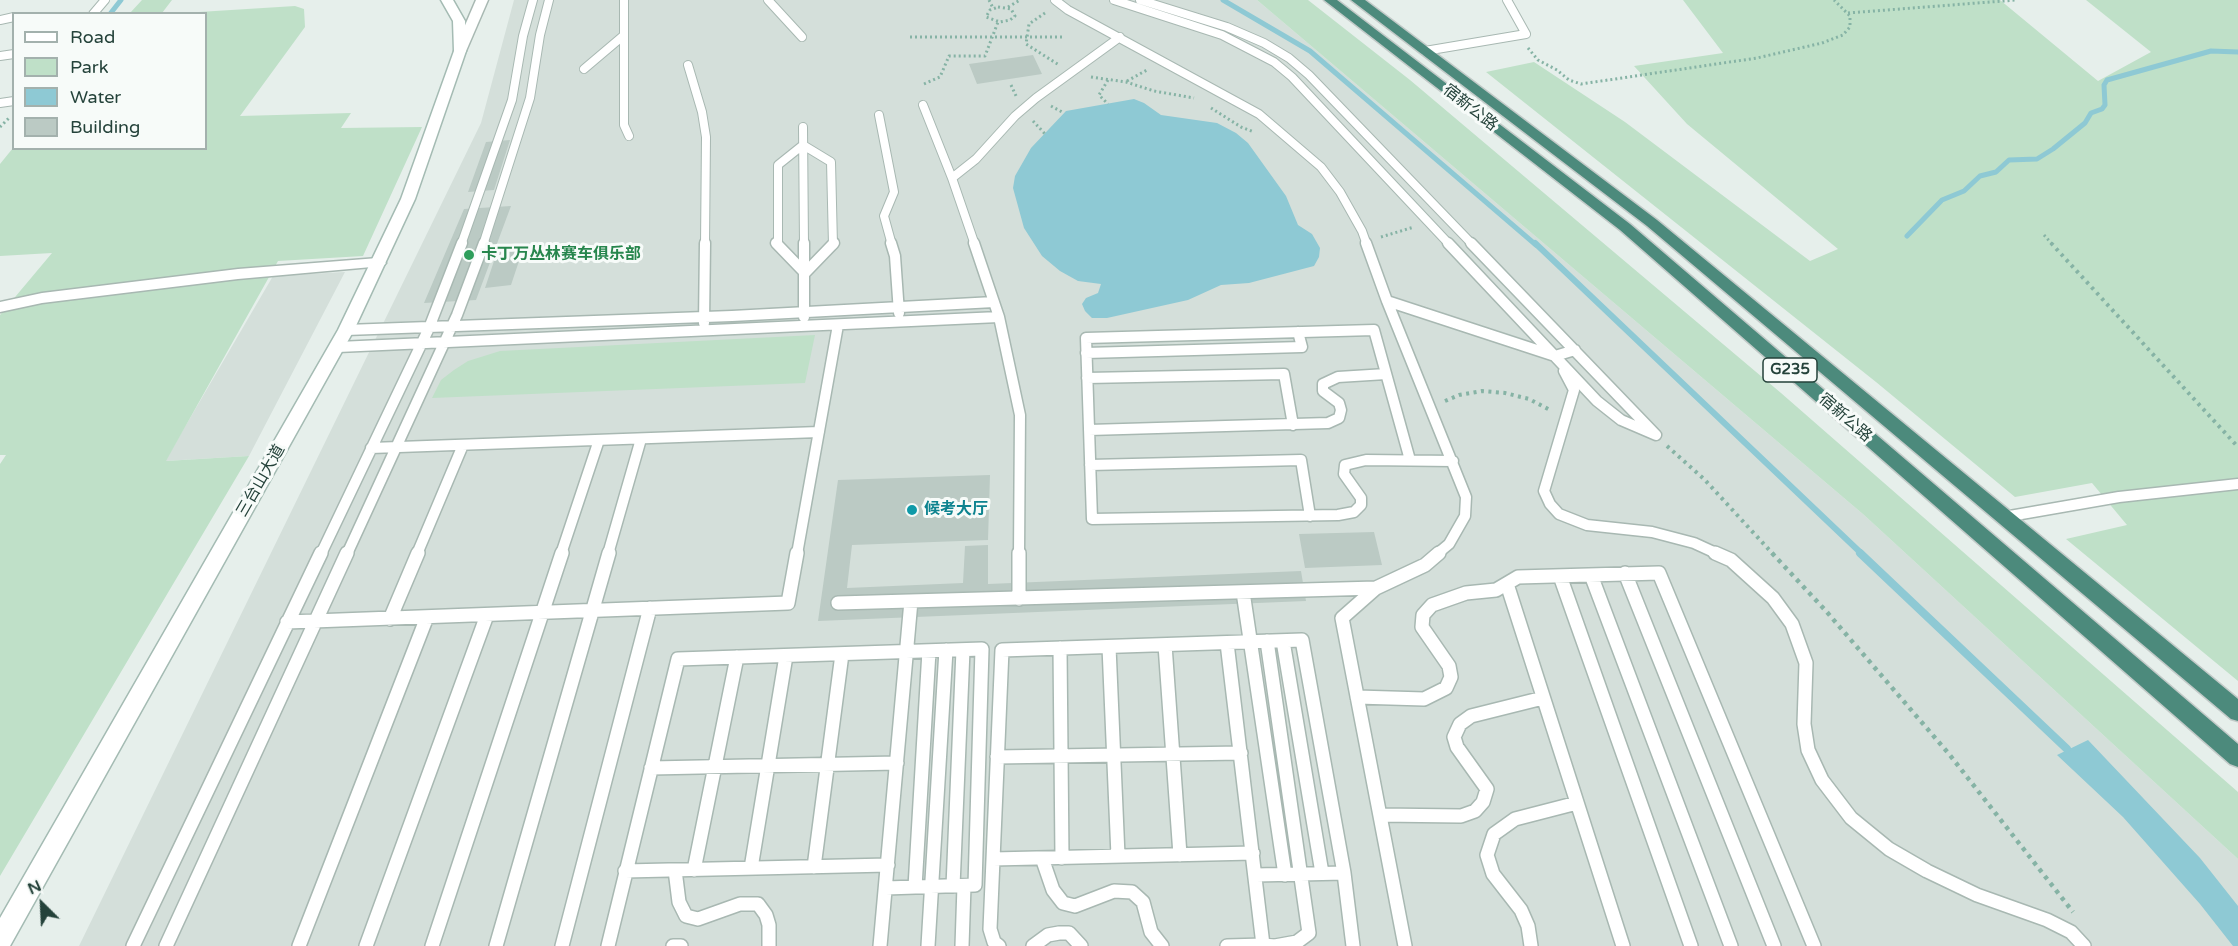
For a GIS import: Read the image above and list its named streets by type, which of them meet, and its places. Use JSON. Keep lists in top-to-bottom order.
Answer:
{
  "streets": {
    "highway": ["宿新公路", "G235"],
    "main road": ["三台山大道"]
  },
  "places": ["卡丁万丛林赛车俱乐部", "候考大厅"],
  "legend": [
    "Road",
    "Park",
    "Water",
    "Building"
  ],
  "north": "top left"
}
